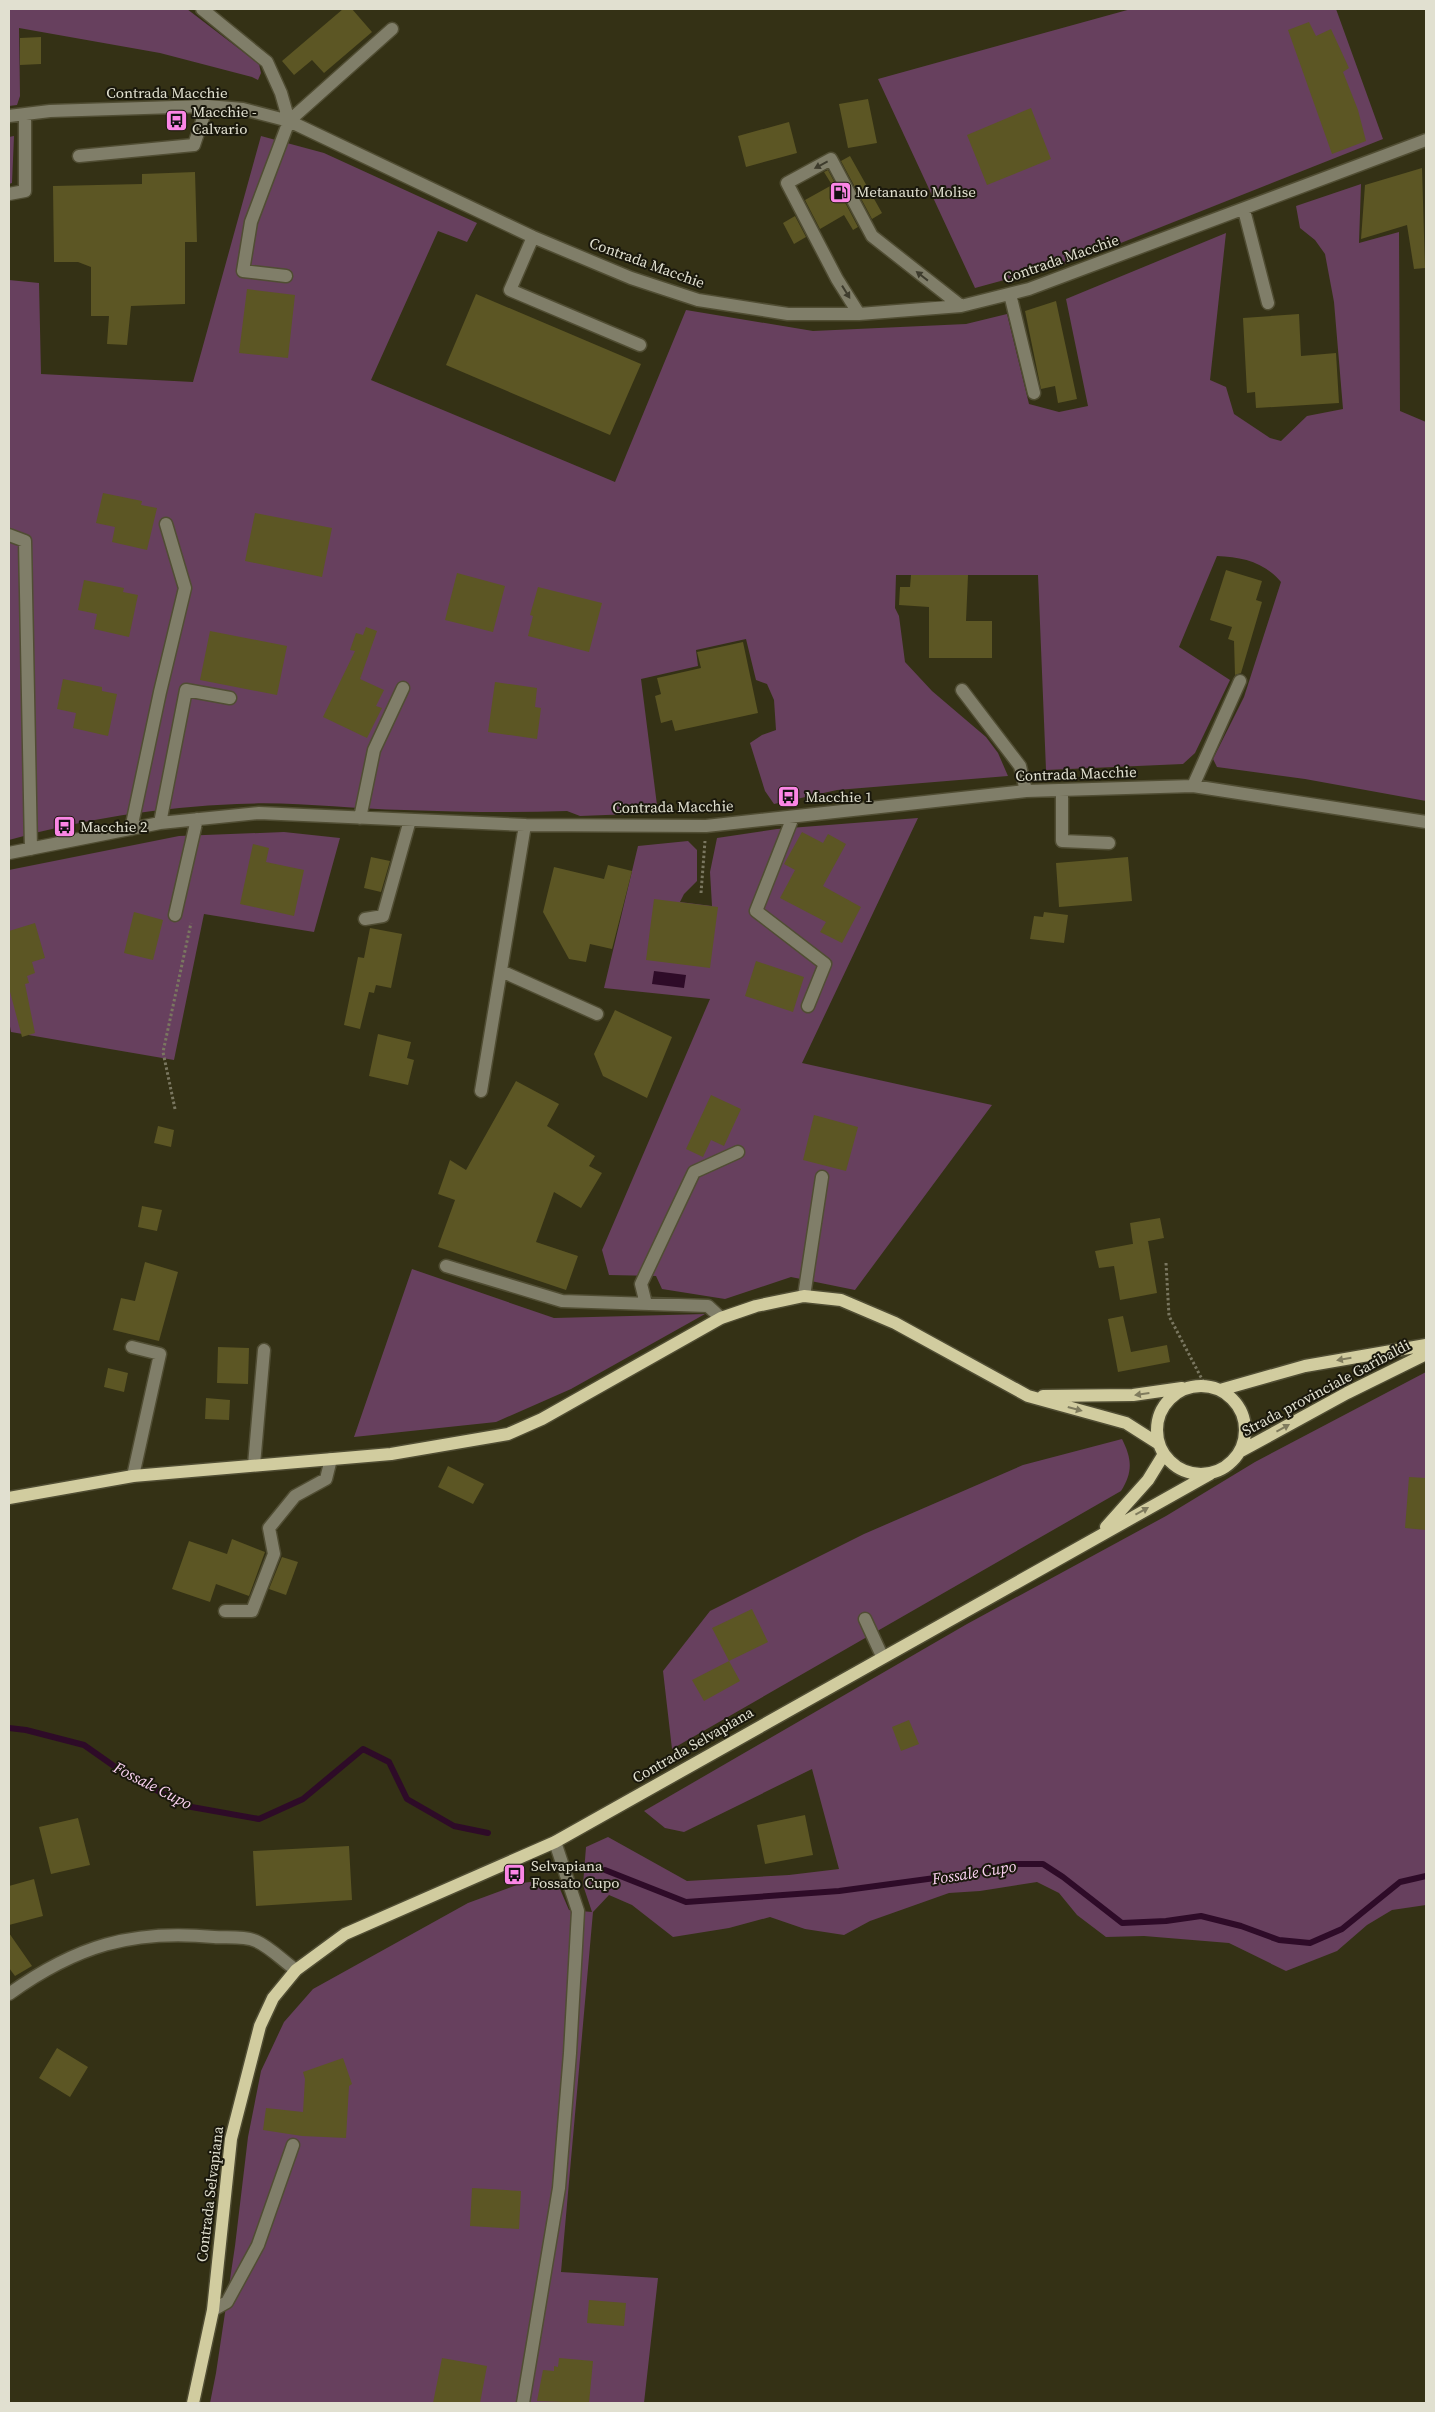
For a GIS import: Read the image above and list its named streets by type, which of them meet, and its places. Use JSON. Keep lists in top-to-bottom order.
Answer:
{
  "streets": {
    "main road": ["Strada provinciale Garibaldi", "Contrada Selvapiana"],
    "street": ["Contrada Macchie"]
  },
  "crossings": [
    ["Strada provinciale Garibaldi", "Contrada Selvapiana"]
  ],
  "water": ["Fossale Cupo"],
  "places": {
    "bus stop": [
      "Macchie - Calvario",
      "Macchie 1",
      "Macchie 2",
      "Selvapiana Fossato Cupo"
    ],
    "fuel station": ["Metanauto Molise"]
  }
}
